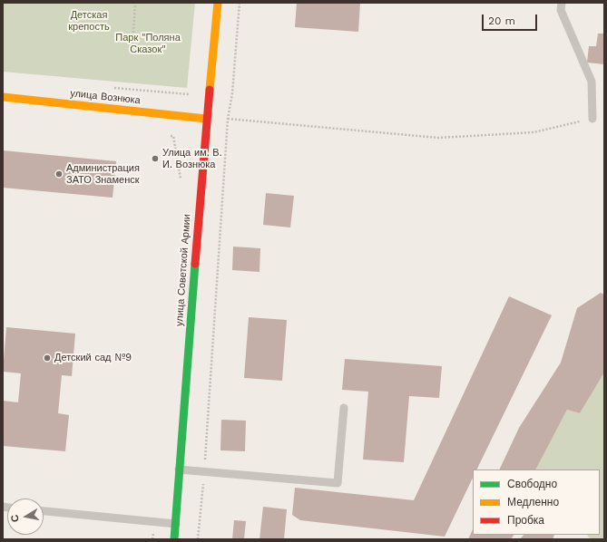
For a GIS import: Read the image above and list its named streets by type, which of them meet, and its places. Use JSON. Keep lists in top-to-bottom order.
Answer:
{
  "streets": {
    "street": ["улица Вознюка", "улица Советской Армии"]
  },
  "crossings": [
    ["улица Вознюка", "улица Советской Армии"]
  ],
  "parks": ["Детская крепость", "Парк \"Поляна Сказок\""],
  "places": ["Улица им. В. И. Вознюка", "Администрация ЗАТО Знаменск", "Детский сад №9"],
  "legend": ["Свободно", "Медленно", "Пробка"],
  "scale_bar": "20 m",
  "north": "left"
}
